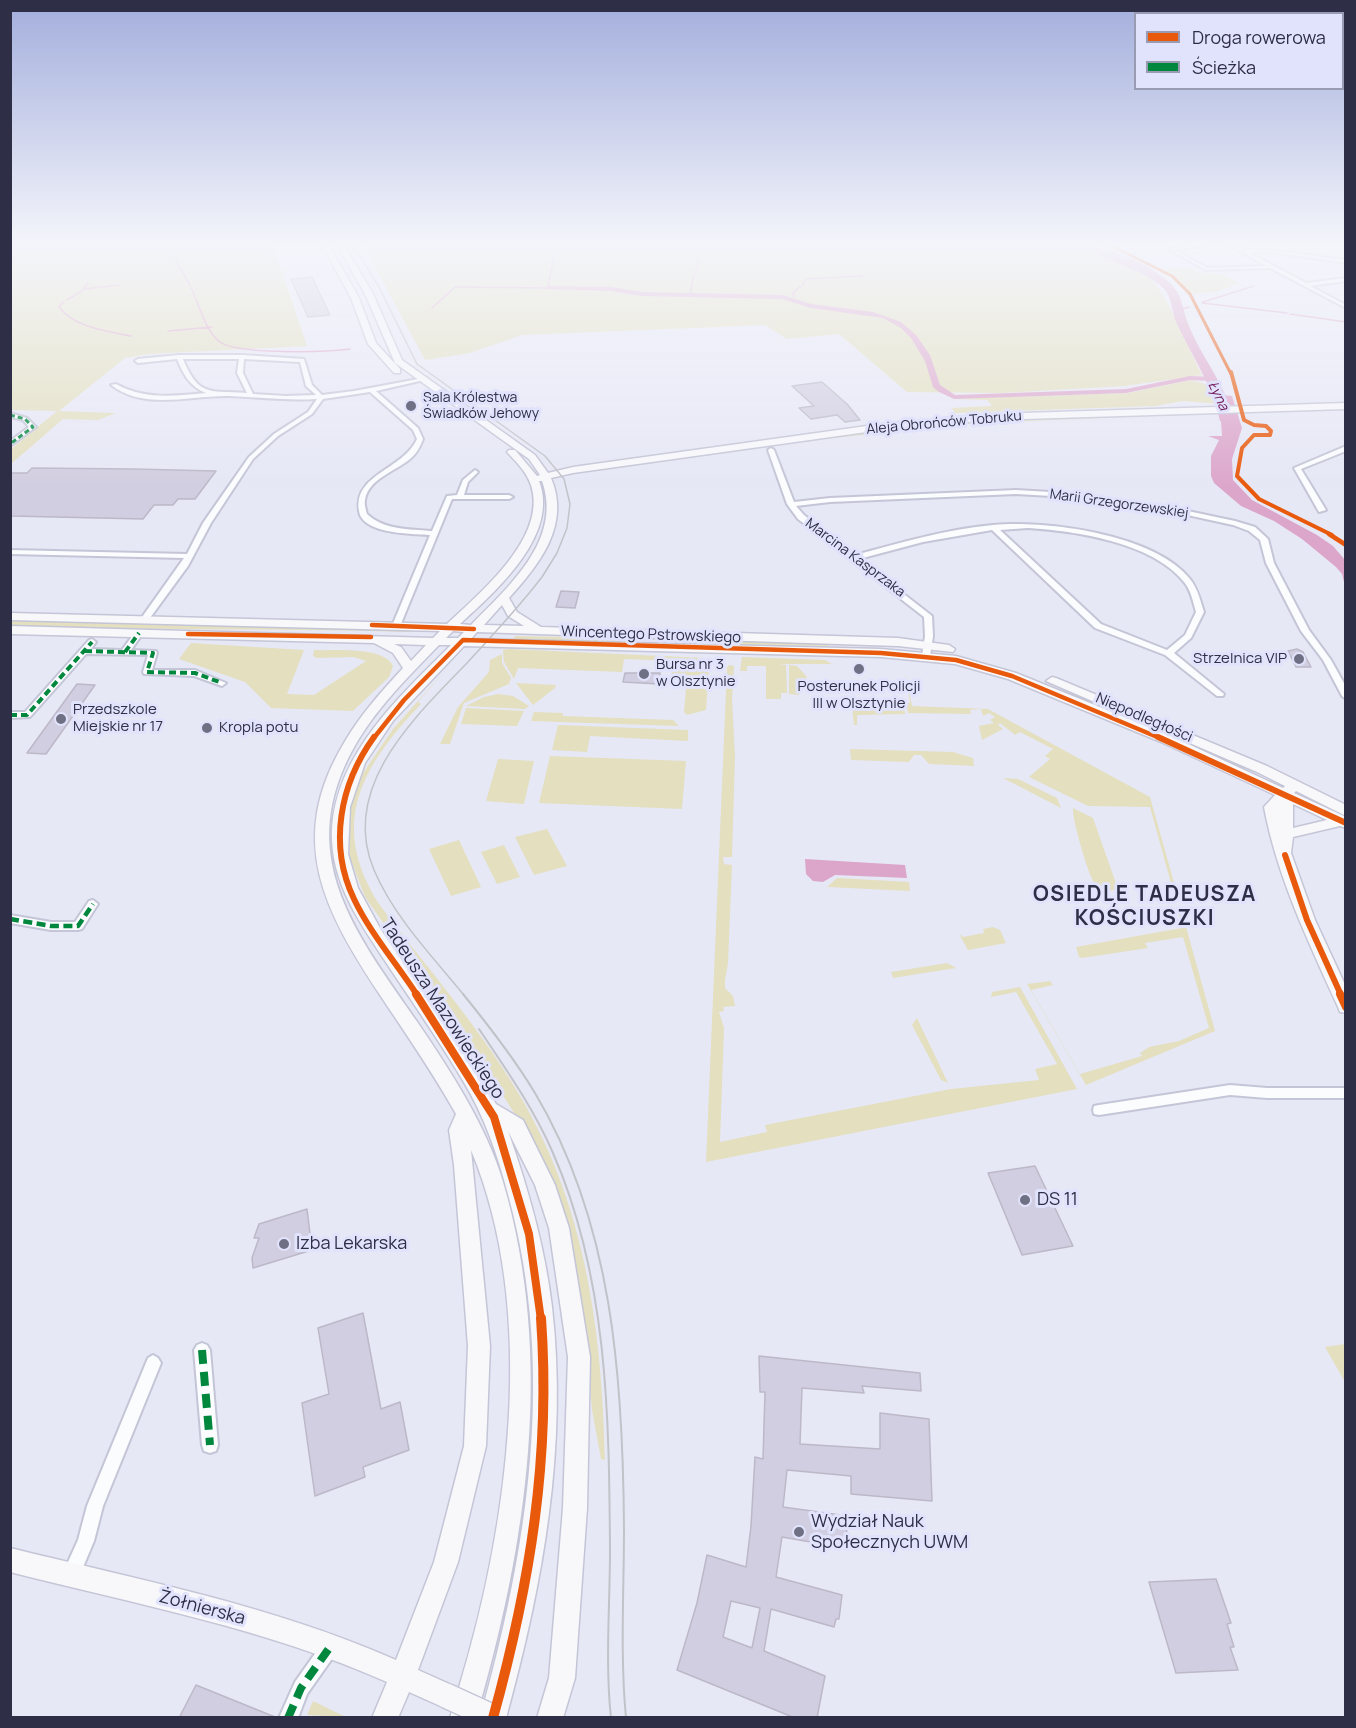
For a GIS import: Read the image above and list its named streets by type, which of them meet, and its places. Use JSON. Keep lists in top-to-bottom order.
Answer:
{
  "streets": {
    "main road": [
      "Aleja Obrońców Tobruku",
      "Wincentego Pstrowskiego",
      "Niepodległości",
      "Tadeusza Mazowieckiego",
      "Żołnierska"
    ],
    "street": ["Marii Grzegorzewskiej", "Marcina Kasprzaka"]
  },
  "crossings": [
    ["Aleja Obrońców Tobruku", "Marcina Kasprzaka"],
    ["Marii Grzegorzewskiej", "Marcina Kasprzaka"],
    ["Marcina Kasprzaka", "Wincentego Pstrowskiego"],
    ["Marcina Kasprzaka", "Niepodległości"],
    ["Wincentego Pstrowskiego", "Niepodległości"],
    ["Wincentego Pstrowskiego", "Tadeusza Mazowieckiego"],
    ["Tadeusza Mazowieckiego", "Żołnierska"]
  ],
  "districts": ["OSIEDLE TADEUSZA KOŚCIUSZKI"],
  "water": ["Łyna"],
  "places": [
    "Sala Królestwa Świadków Jehowy",
    "Strzelnica VIP",
    "Posterunek Policji III w Olsztynie",
    "Bursa nr 3 w Olsztynie",
    "Przedszkole Miejskie nr 17",
    "Kropla potu",
    "DS 11",
    "Izba Lekarska",
    "Wydział Nauk Społecznych UWM"
  ],
  "legend": ["Droga rowerowa", "Ścieżka"]
}
